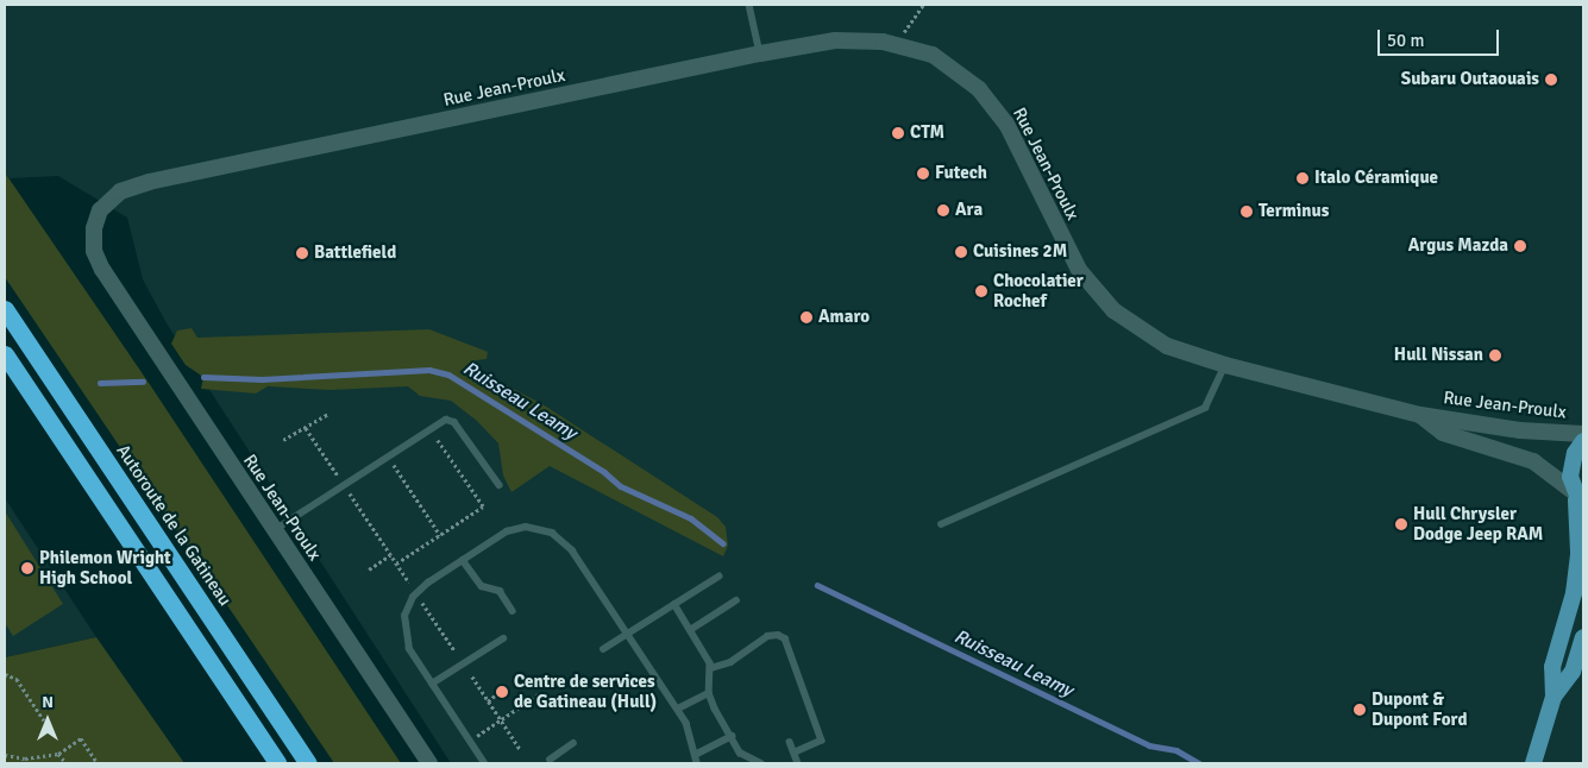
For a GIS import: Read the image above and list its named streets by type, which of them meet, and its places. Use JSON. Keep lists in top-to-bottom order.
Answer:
{
  "streets": {
    "highway": ["Autoroute de la Gatineau"],
    "street": ["Rue Jean-Proulx"]
  },
  "water": ["Ruisseau Leamy"],
  "places": [
    "Subaru Outaouais",
    "CTM",
    "Futech",
    "Italo Céramique",
    "Ara",
    "Terminus",
    "Argus Mazda",
    "Cuisines 2M",
    "Battlefield",
    "Chocolatier Rochef",
    "Amaro",
    "Hull Nissan",
    "Hull Chrysler Dodge Jeep RAM",
    "Philemon Wright High School",
    "Centre de services de Gatineau (Hull)",
    "Dupont & Dupont Ford"
  ],
  "scale_bar": "50 m",
  "north": "top"
}
